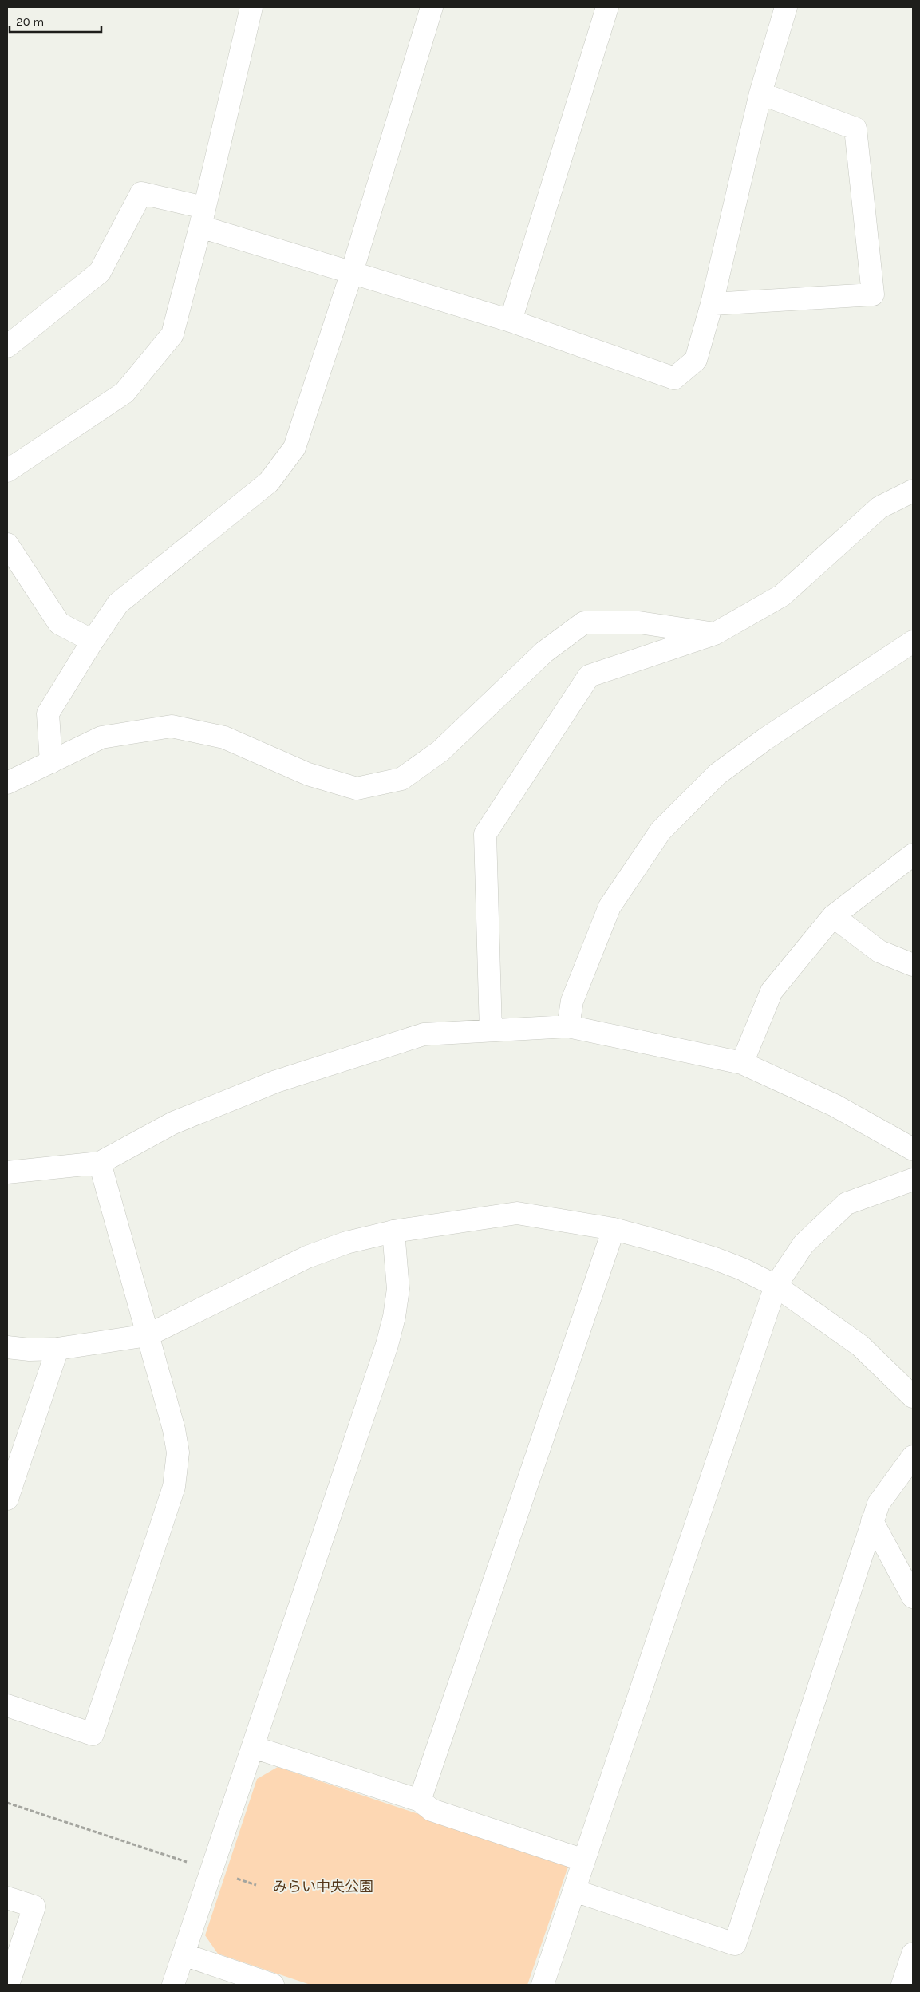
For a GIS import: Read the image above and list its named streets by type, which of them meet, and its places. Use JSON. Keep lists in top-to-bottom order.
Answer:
{
  "parks": ["みらい中央公園"],
  "scale_bar": "20 m"
}
